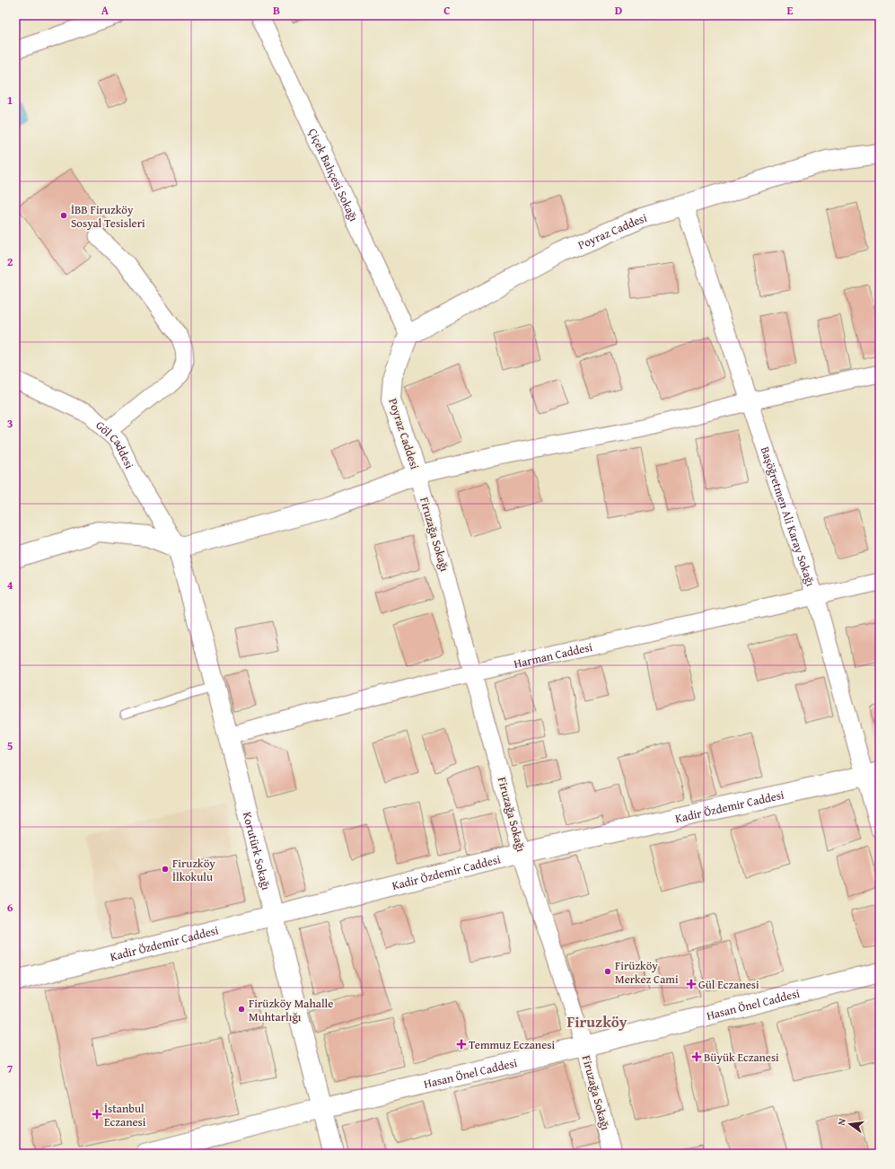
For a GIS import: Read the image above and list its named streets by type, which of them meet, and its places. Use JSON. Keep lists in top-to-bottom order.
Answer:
{
  "streets": {
    "street": [
      "Çiçek Bahçesi Sokağı",
      "Poyraz Caddesi",
      "Göl Caddesi",
      "Başöğretmen Ali Karay Sokağı",
      "Firuzağa Sokağı",
      "Harman Caddesi",
      "Kadir Özdemir Caddesi",
      "Korutürk Sokağı",
      "Hasan Önel Caddesi"
    ]
  },
  "crossings": [
    ["Çiçek Bahçesi Sokağı", "Poyraz Caddesi"],
    ["Poyraz Caddesi", "Göl Caddesi"],
    ["Poyraz Caddesi", "Başöğretmen Ali Karay Sokağı"],
    ["Poyraz Caddesi", "Firuzağa Sokağı"],
    ["Poyraz Caddesi", "Korutürk Sokağı"],
    ["Göl Caddesi", "Korutürk Sokağı"],
    ["Başöğretmen Ali Karay Sokağı", "Harman Caddesi"],
    ["Başöğretmen Ali Karay Sokağı", "Kadir Özdemir Caddesi"],
    ["Firuzağa Sokağı", "Harman Caddesi"],
    ["Firuzağa Sokağı", "Kadir Özdemir Caddesi"],
    ["Firuzağa Sokağı", "Hasan Önel Caddesi"],
    ["Harman Caddesi", "Korutürk Sokağı"],
    ["Kadir Özdemir Caddesi", "Korutürk Sokağı"],
    ["Korutürk Sokağı", "Hasan Önel Caddesi"]
  ],
  "districts": ["Firuzköy"],
  "places": {
    "other": [
      "İBB Firuzköy Sosyal Tesisleri",
      "Firuzköy İlkokulu",
      "Firüzköy Merkez Cami",
      "Firüzköy Mahalle Muhtarlığı"
    ],
    "health": [
      "Gül Eczanesi",
      "Temmuz Eczanesi",
      "Büyük Eczanesi",
      "İstanbul Eczanesi"
    ]
  },
  "north": "left",
  "grid": {
    "columns": [
      "A",
      "B",
      "C",
      "D",
      "E"
    ],
    "rows": [
      "1",
      "2",
      "3",
      "4",
      "5",
      "6",
      "7"
    ]
  }
}
